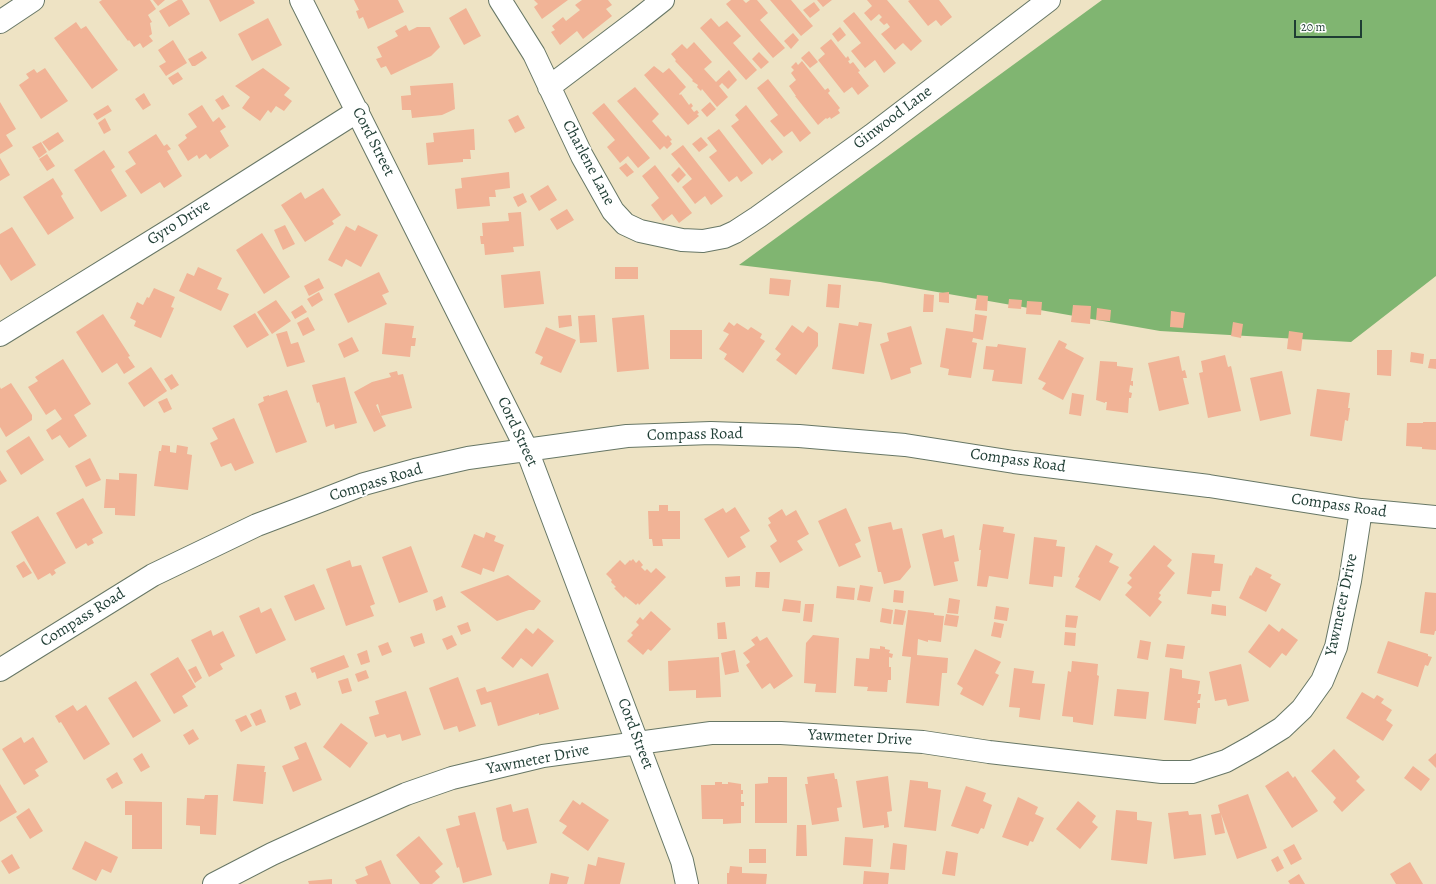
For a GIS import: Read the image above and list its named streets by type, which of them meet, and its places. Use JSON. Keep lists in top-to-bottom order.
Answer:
{
  "streets": {
    "street": [
      "Ginwood Lane",
      "Cord Street",
      "Charlene Lane",
      "Gyro Drive",
      "Compass Road",
      "Yawmeter Drive"
    ]
  },
  "crossings": [
    ["Ginwood Lane", "Charlene Lane"],
    ["Cord Street", "Gyro Drive"],
    ["Cord Street", "Compass Road"],
    ["Cord Street", "Yawmeter Drive"],
    ["Compass Road", "Yawmeter Drive"]
  ],
  "scale_bar": "20 m"
}
